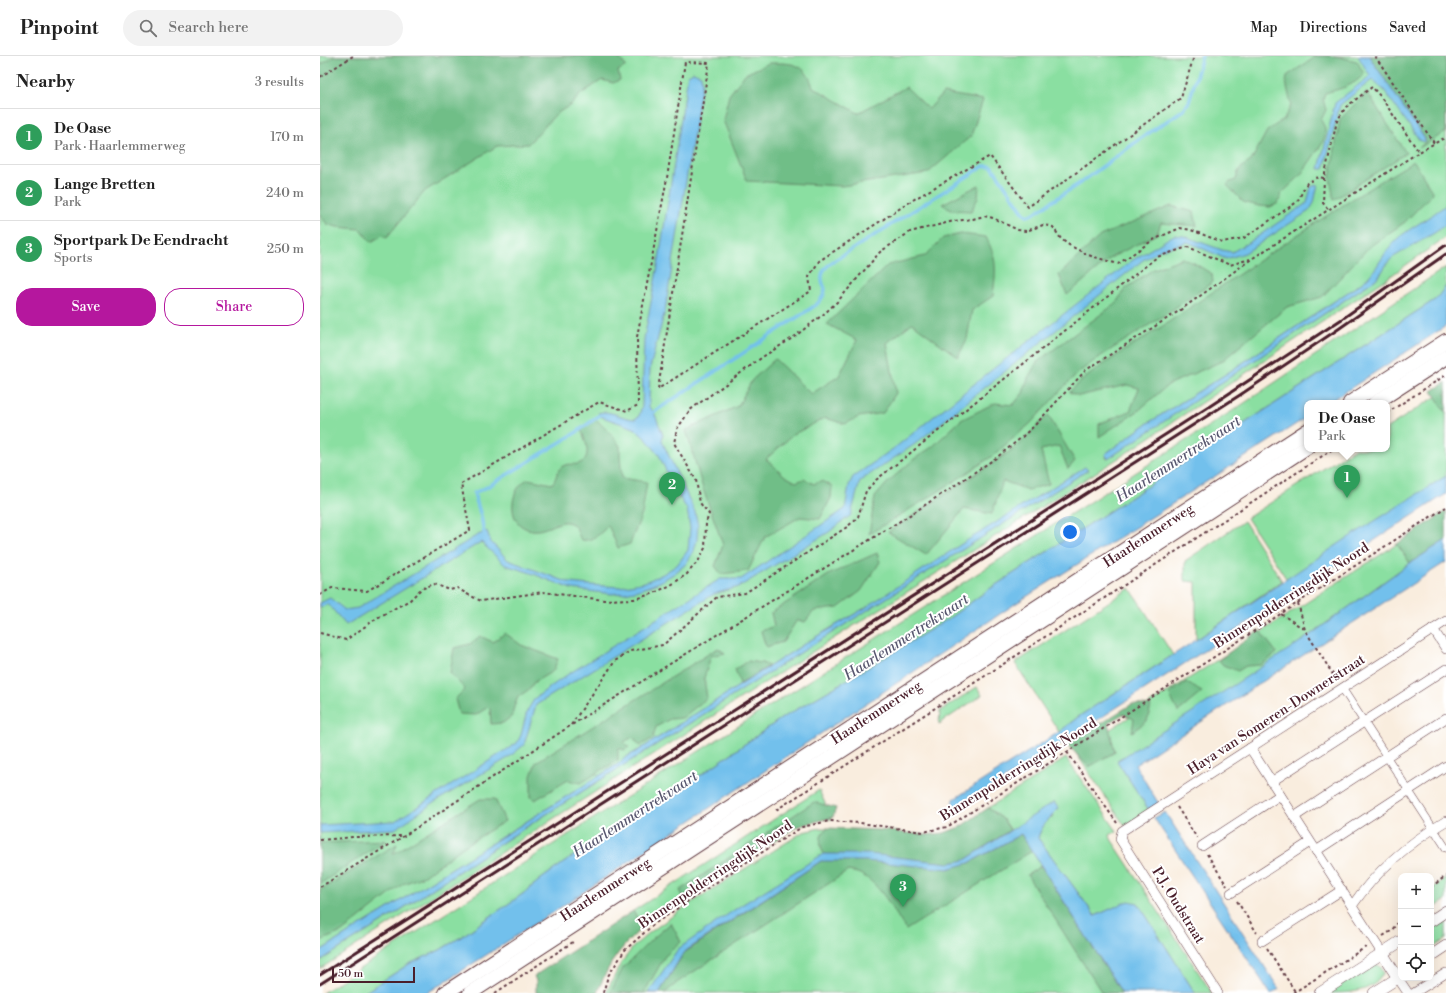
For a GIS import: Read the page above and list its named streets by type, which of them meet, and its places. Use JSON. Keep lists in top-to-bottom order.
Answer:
{
  "streets": {
    "main road": ["Haarlemmerweg"],
    "street": ["Haya van Someren-Downerstraat", "P.J. Oudstraat"],
    "path": ["Binnenpolderringdijk Noord"]
  },
  "crossings": [
    ["Haya van Someren-Downerstraat", "P.J. Oudstraat"]
  ],
  "water": ["Haarlemmertrekvaart"],
  "scale_bar": "50 m",
  "page": {
    "header": "Pinpoint",
    "search": "Search here",
    "nav": ["Map", "Directions", "Saved"],
    "heading": ["Nearby", "3 results"],
    "list": [
      {
        "mark": "1",
        "name": "De Oase",
        "note": "Park · Haarlemmerweg",
        "value": "170 m"
      },
      {
        "mark": "2",
        "name": "Lange Bretten",
        "note": "Park",
        "value": "240 m"
      },
      {
        "mark": "3",
        "name": "Sportpark De Eendracht",
        "note": "Sports",
        "value": "250 m"
      }
    ],
    "buttons": ["Save", "Share"],
    "popup": ["De Oase", "Park"],
    "pins": ["1", "2", "3"],
    "map_buttons": ["+", "−"],
    "scale": "50 m"
  }
}
